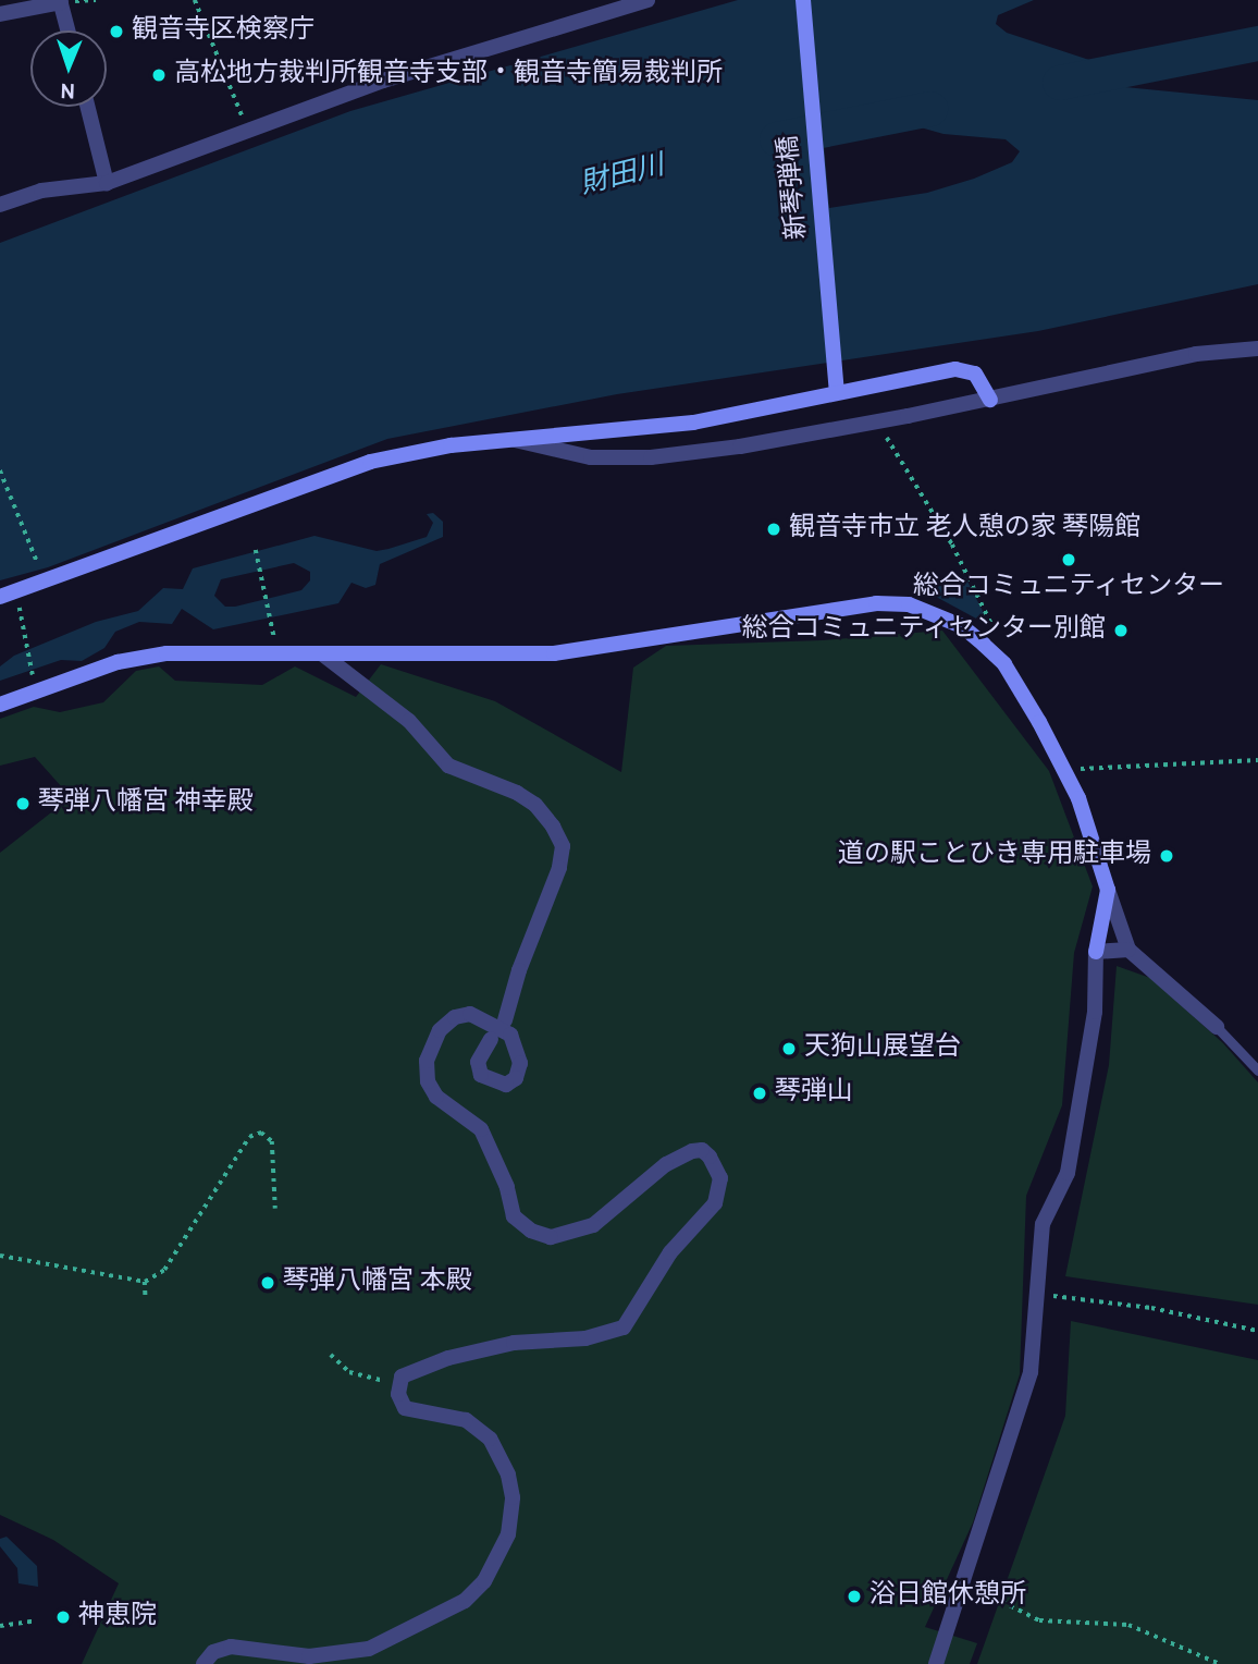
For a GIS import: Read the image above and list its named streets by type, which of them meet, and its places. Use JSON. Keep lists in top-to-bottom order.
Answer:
{
  "streets": {
    "street": ["新琴弾橋"]
  },
  "water": ["財田川"],
  "places": [
    "観音寺区検察庁",
    "高松地方裁判所観音寺支部・観音寺簡易裁判所",
    "観音寺市立 老人憩の家 琴陽館",
    "総合コミュニティセンター",
    "総合コミュニティセンター別館",
    "琴弾八幡宮 神幸殿",
    "道の駅ことひき専用駐車場",
    "天狗山展望台",
    "琴弾山",
    "琴弾八幡宮 本殿",
    "浴日館休憩所",
    "神恵院"
  ],
  "north": "bottom"
}
